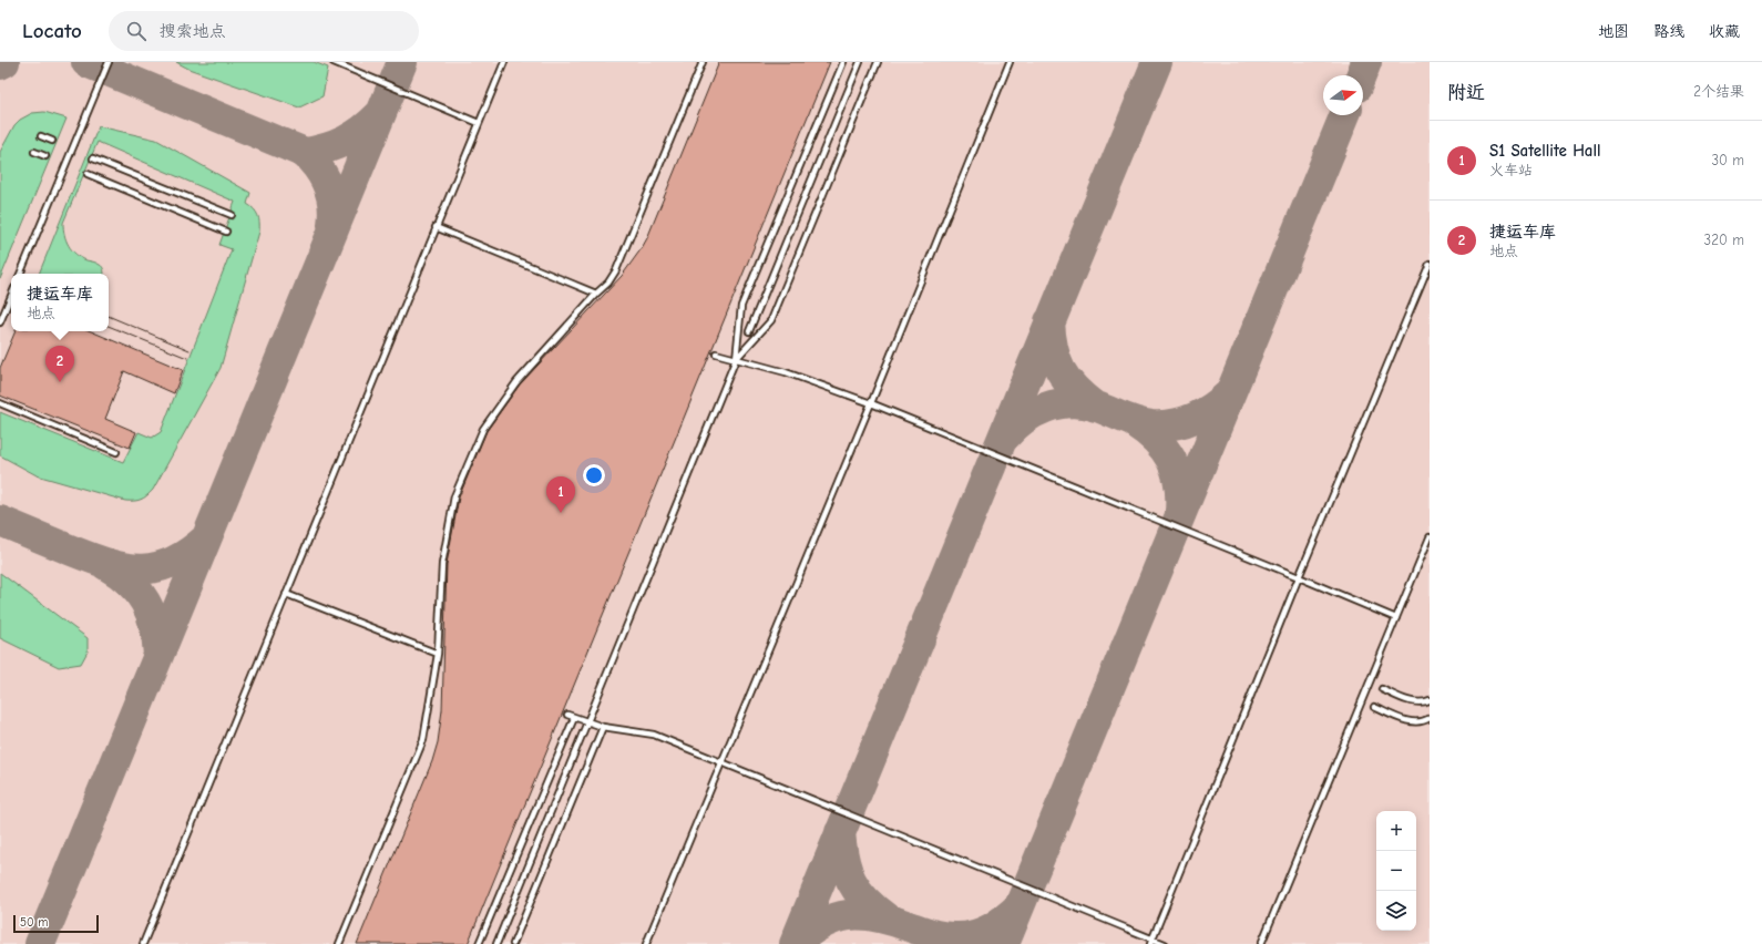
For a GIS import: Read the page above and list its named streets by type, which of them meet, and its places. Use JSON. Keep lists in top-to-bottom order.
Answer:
{
  "scale_bar": "50 m",
  "north": "right",
  "page": {
    "header": "Locato",
    "search": "搜索地点",
    "nav": ["地图", "路线", "收藏"],
    "heading": ["附近", "2个结果"],
    "list": [
      {
        "mark": "1",
        "name": "S1 Satellite Hall",
        "note": "火车站",
        "value": "30 m"
      },
      {
        "mark": "2",
        "name": "捷运车库",
        "note": "地点",
        "value": "320 m"
      }
    ],
    "popup": ["捷运车库", "地点"],
    "pins": ["2", "1"],
    "map_buttons": ["+", "−"],
    "scale": "50 m"
  }
}
